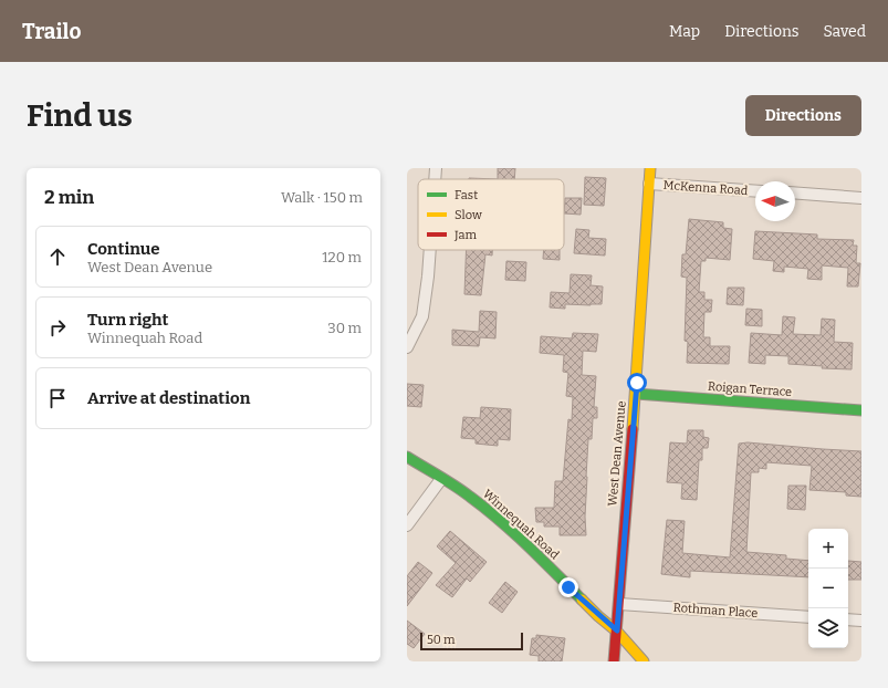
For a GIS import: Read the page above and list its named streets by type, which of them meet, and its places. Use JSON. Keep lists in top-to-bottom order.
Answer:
{
  "streets": {
    "street": [
      "McKenna Road",
      "Roigan Terrace",
      "West Dean Avenue",
      "Winnequah Road",
      "Rothman Place"
    ]
  },
  "crossings": [
    ["McKenna Road", "West Dean Avenue"],
    ["Roigan Terrace", "West Dean Avenue"],
    ["West Dean Avenue", "Winnequah Road"],
    ["West Dean Avenue", "Rothman Place"]
  ],
  "legend": ["Fast", "Slow", "Jam"],
  "scale_bar": "50 m",
  "north": "left",
  "page": {
    "header": "Trailo",
    "nav": ["Map", "Directions", "Saved"],
    "buttons": "Directions",
    "title": "Find us",
    "heading": ["2 min", "Walk · 150 m"],
    "list": [
      ["Continue", "West Dean Avenue", "120 m"],
      ["Turn right", "Winnequah Road", "30 m"],
      "Arrive at destination"
    ],
    "map_buttons": ["+", "−"],
    "scale": "50 m"
  }
}
